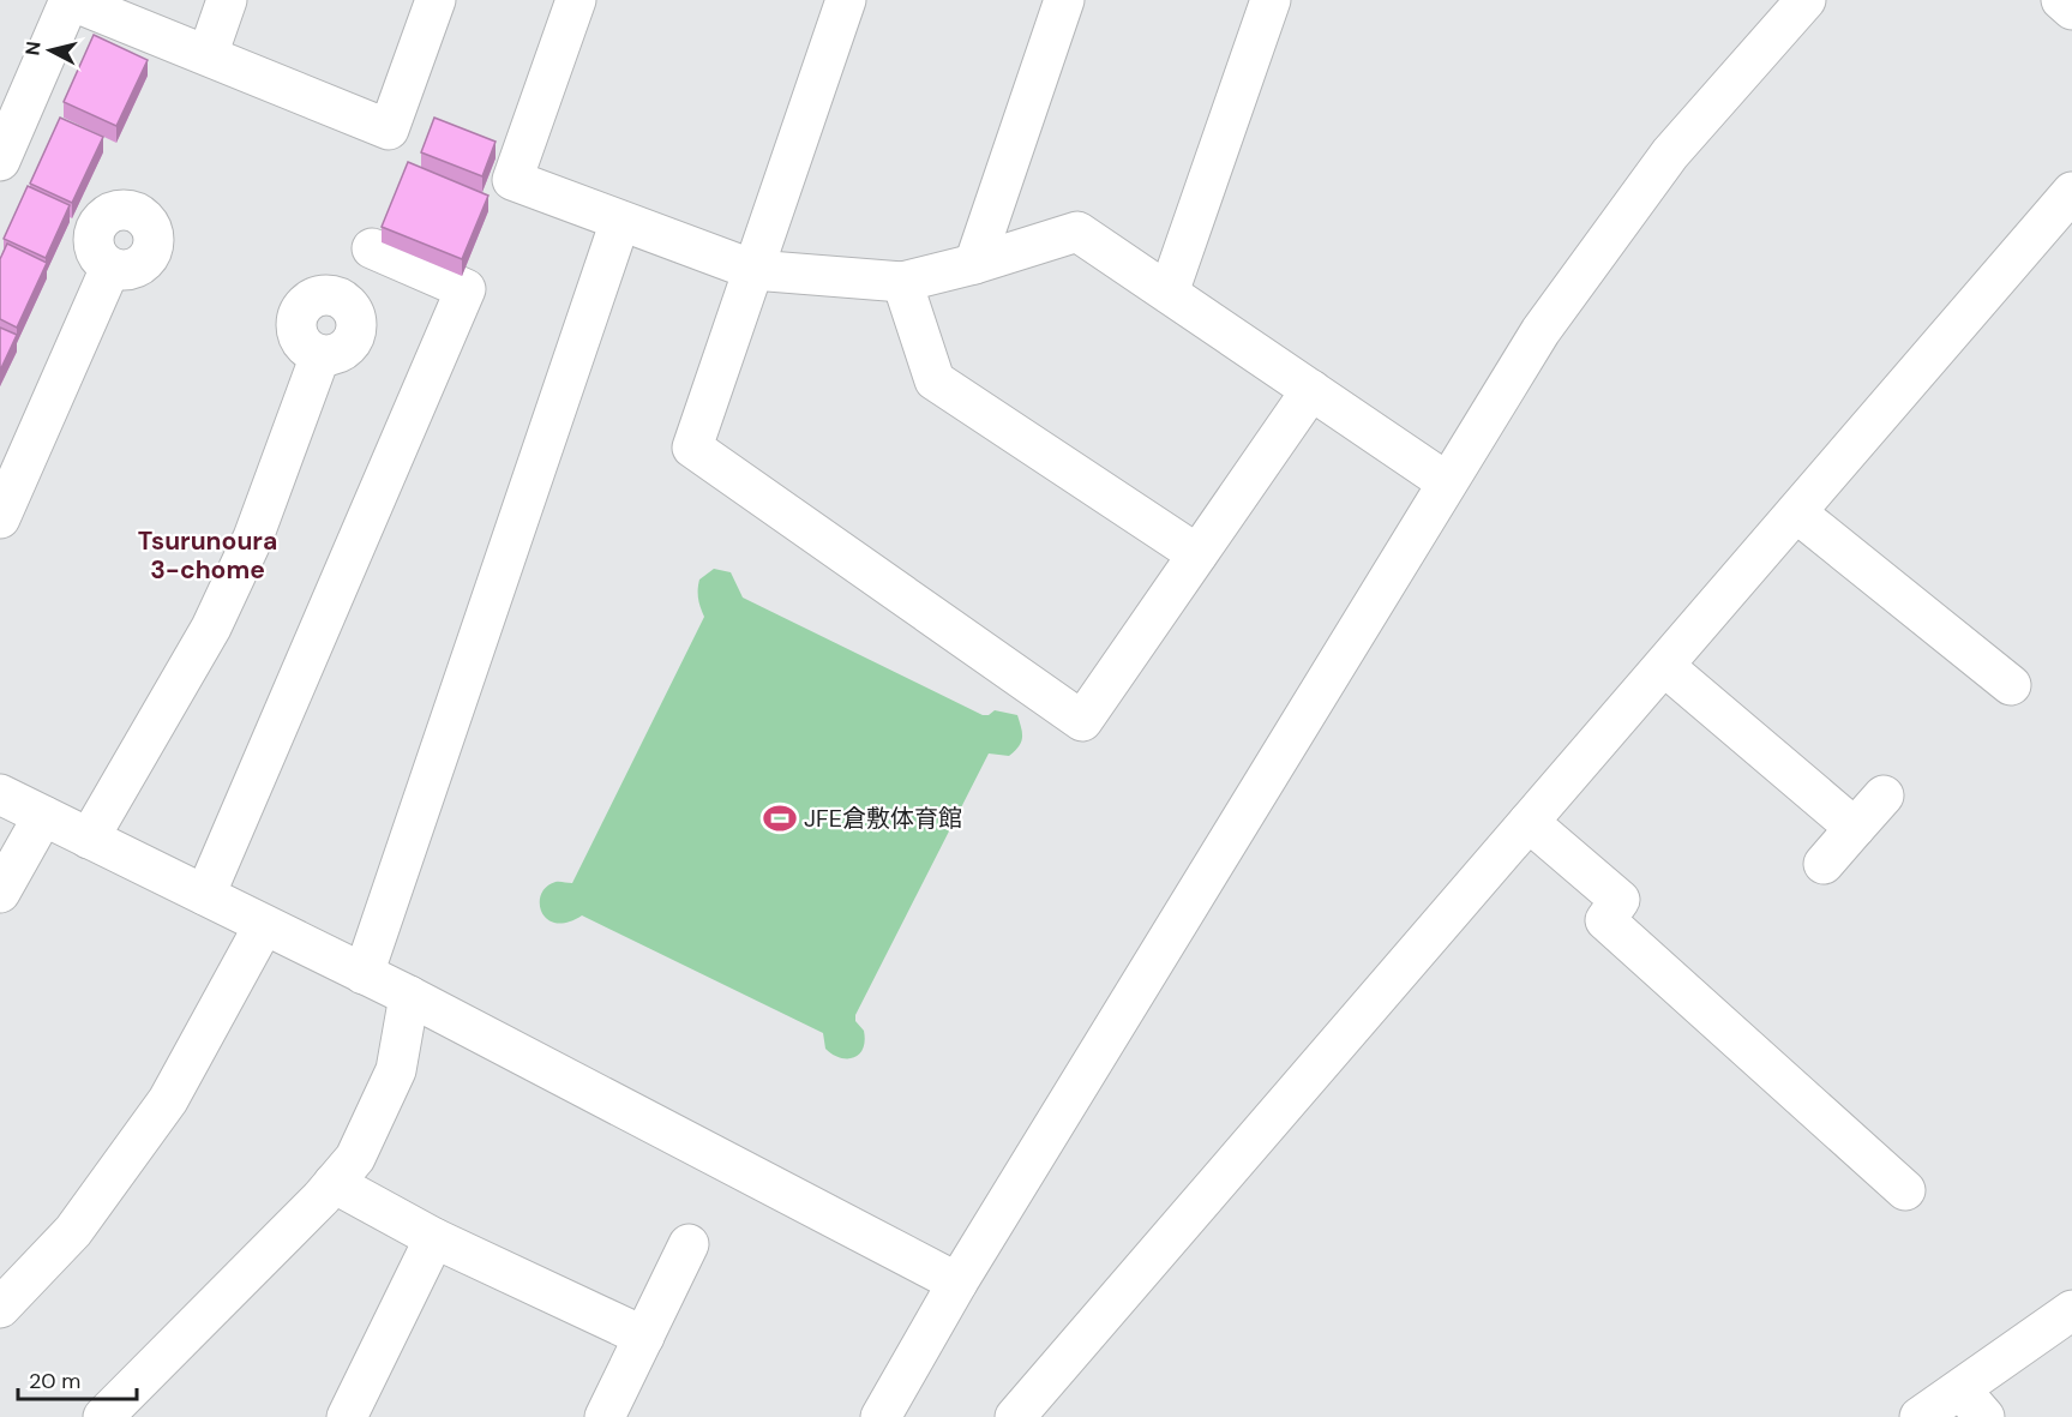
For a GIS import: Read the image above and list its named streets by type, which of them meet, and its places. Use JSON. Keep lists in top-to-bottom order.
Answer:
{
  "districts": ["Tsurunoura 3-chome"],
  "places": {
    "sports": ["JFE倉敷体育館"]
  },
  "scale_bar": "20 m",
  "north": "left"
}
